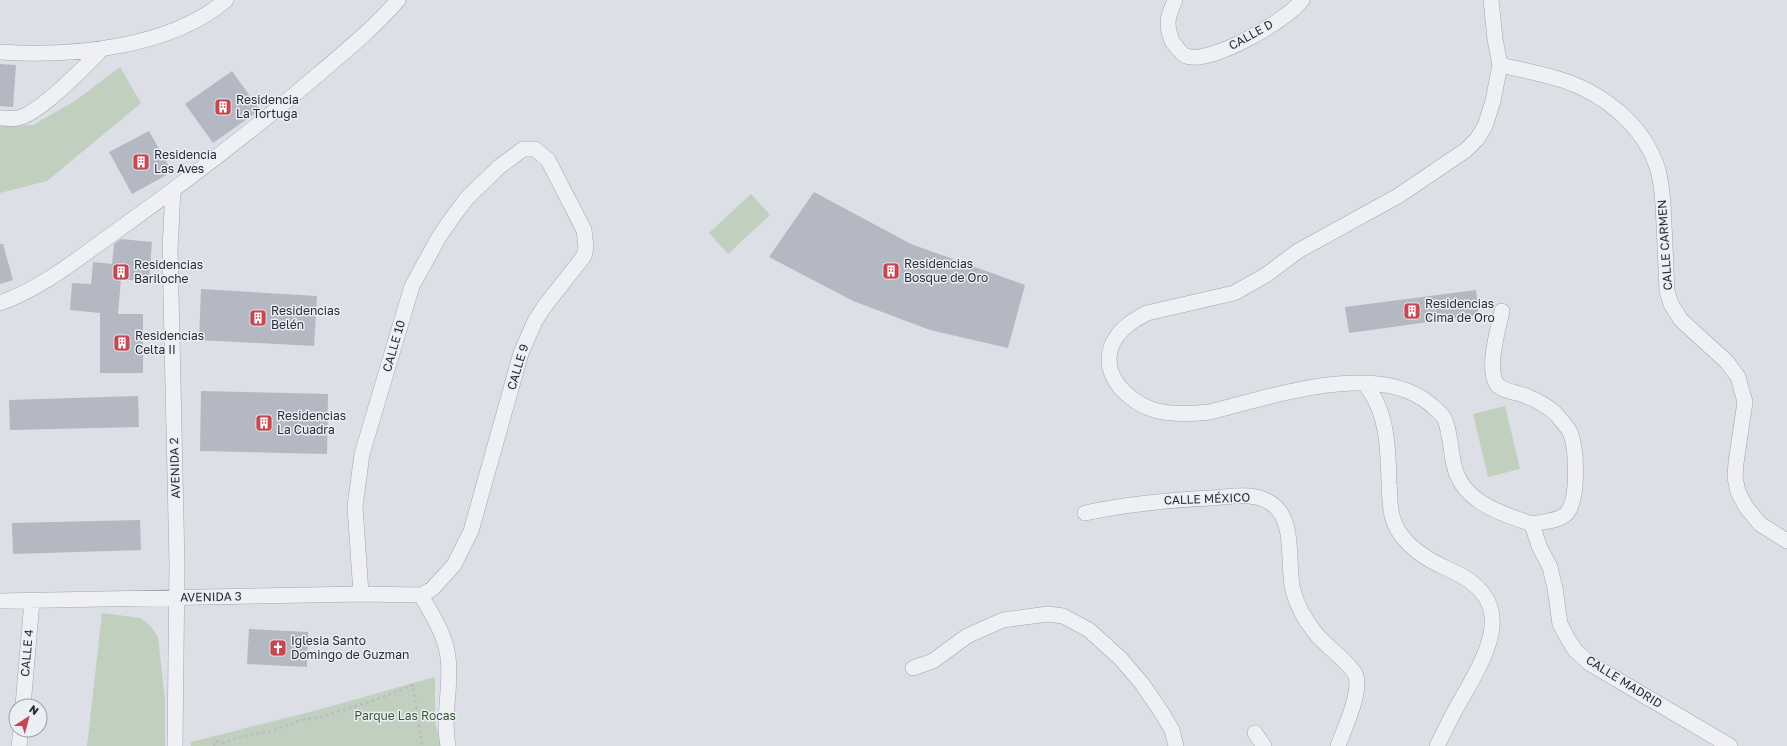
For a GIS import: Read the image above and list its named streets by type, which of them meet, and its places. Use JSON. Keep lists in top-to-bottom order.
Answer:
{
  "streets": {
    "street": [
      "CALLE D",
      "CALLE CARMEN",
      "CALLE 10",
      "CALLE 9",
      "AVENIDA 2",
      "CALLE MÉXICO",
      "AVENIDA 3",
      "CALLE 4",
      "CALLE MADRID"
    ]
  },
  "crossings": [
    ["CALLE 10", "CALLE 9"],
    ["CALLE 10", "AVENIDA 3"],
    ["CALLE 9", "AVENIDA 3"],
    ["AVENIDA 2", "AVENIDA 3"],
    ["AVENIDA 3", "CALLE 4"]
  ],
  "parks": ["Parque Las Rocas"],
  "places": {
    "building": [
      "Residencia La Tortuga",
      "Residencia Las Aves",
      "Residencias Bosque de Oro",
      "Residencias Bariloche",
      "Residencias Cima de Oro",
      "Residencias Belén",
      "Residencias Celta II",
      "Residencias La Cuadra"
    ],
    "church": ["Iglesia Santo Domingo de Guzman"]
  },
  "north": "top right"
}
